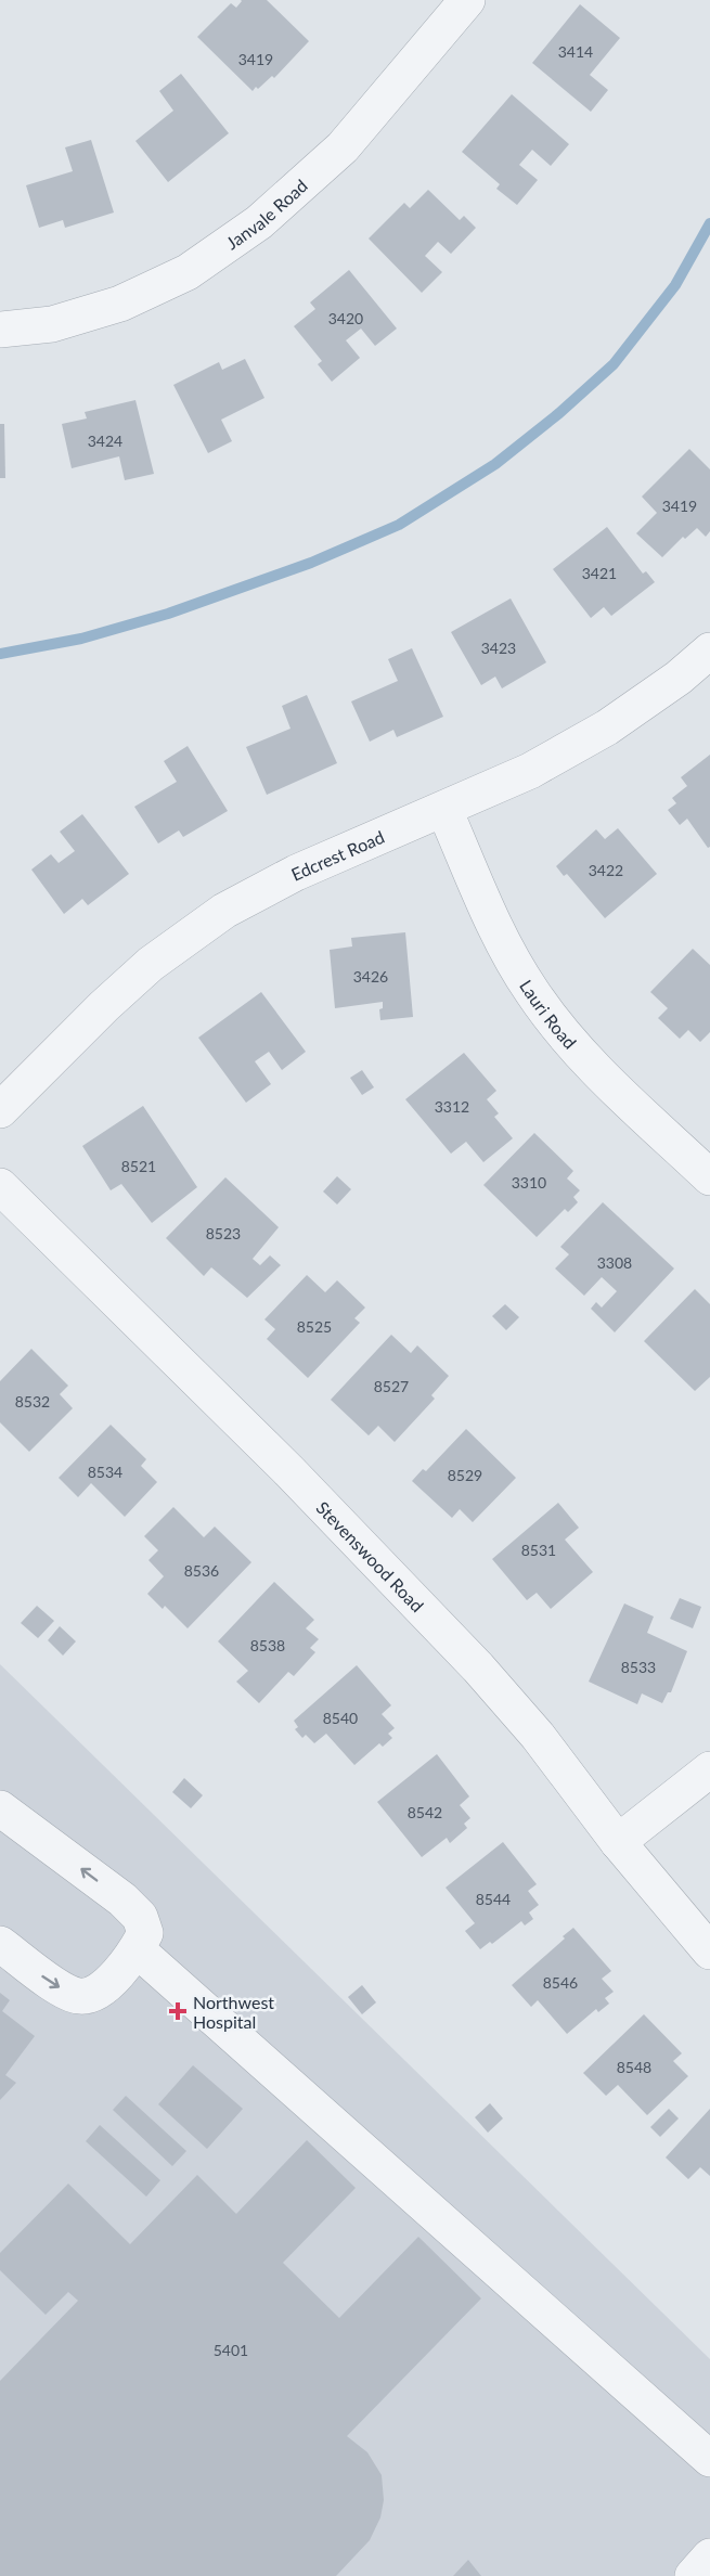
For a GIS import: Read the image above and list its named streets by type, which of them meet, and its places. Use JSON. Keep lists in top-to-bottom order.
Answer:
{
  "streets": {
    "street": [
      "Janvale Road",
      "Edcrest Road",
      "Lauri Road",
      "Stevenswood Road"
    ]
  },
  "crossings": [
    ["Edcrest Road", "Lauri Road"]
  ],
  "places": {
    "health": ["Northwest Hospital"]
  },
  "house_numbers": [
    "3414",
    "3419",
    "3420",
    "3424",
    "3419",
    "3421",
    "3423",
    "3422",
    "3426",
    "3312",
    "8521",
    "3310",
    "8523",
    "3308",
    "8525",
    "8527",
    "8532",
    "8534",
    "8529",
    "8531",
    "8536",
    "8538",
    "8533",
    "8540",
    "8542",
    "8544",
    "8546",
    "8548",
    "5401"
  ]
}
